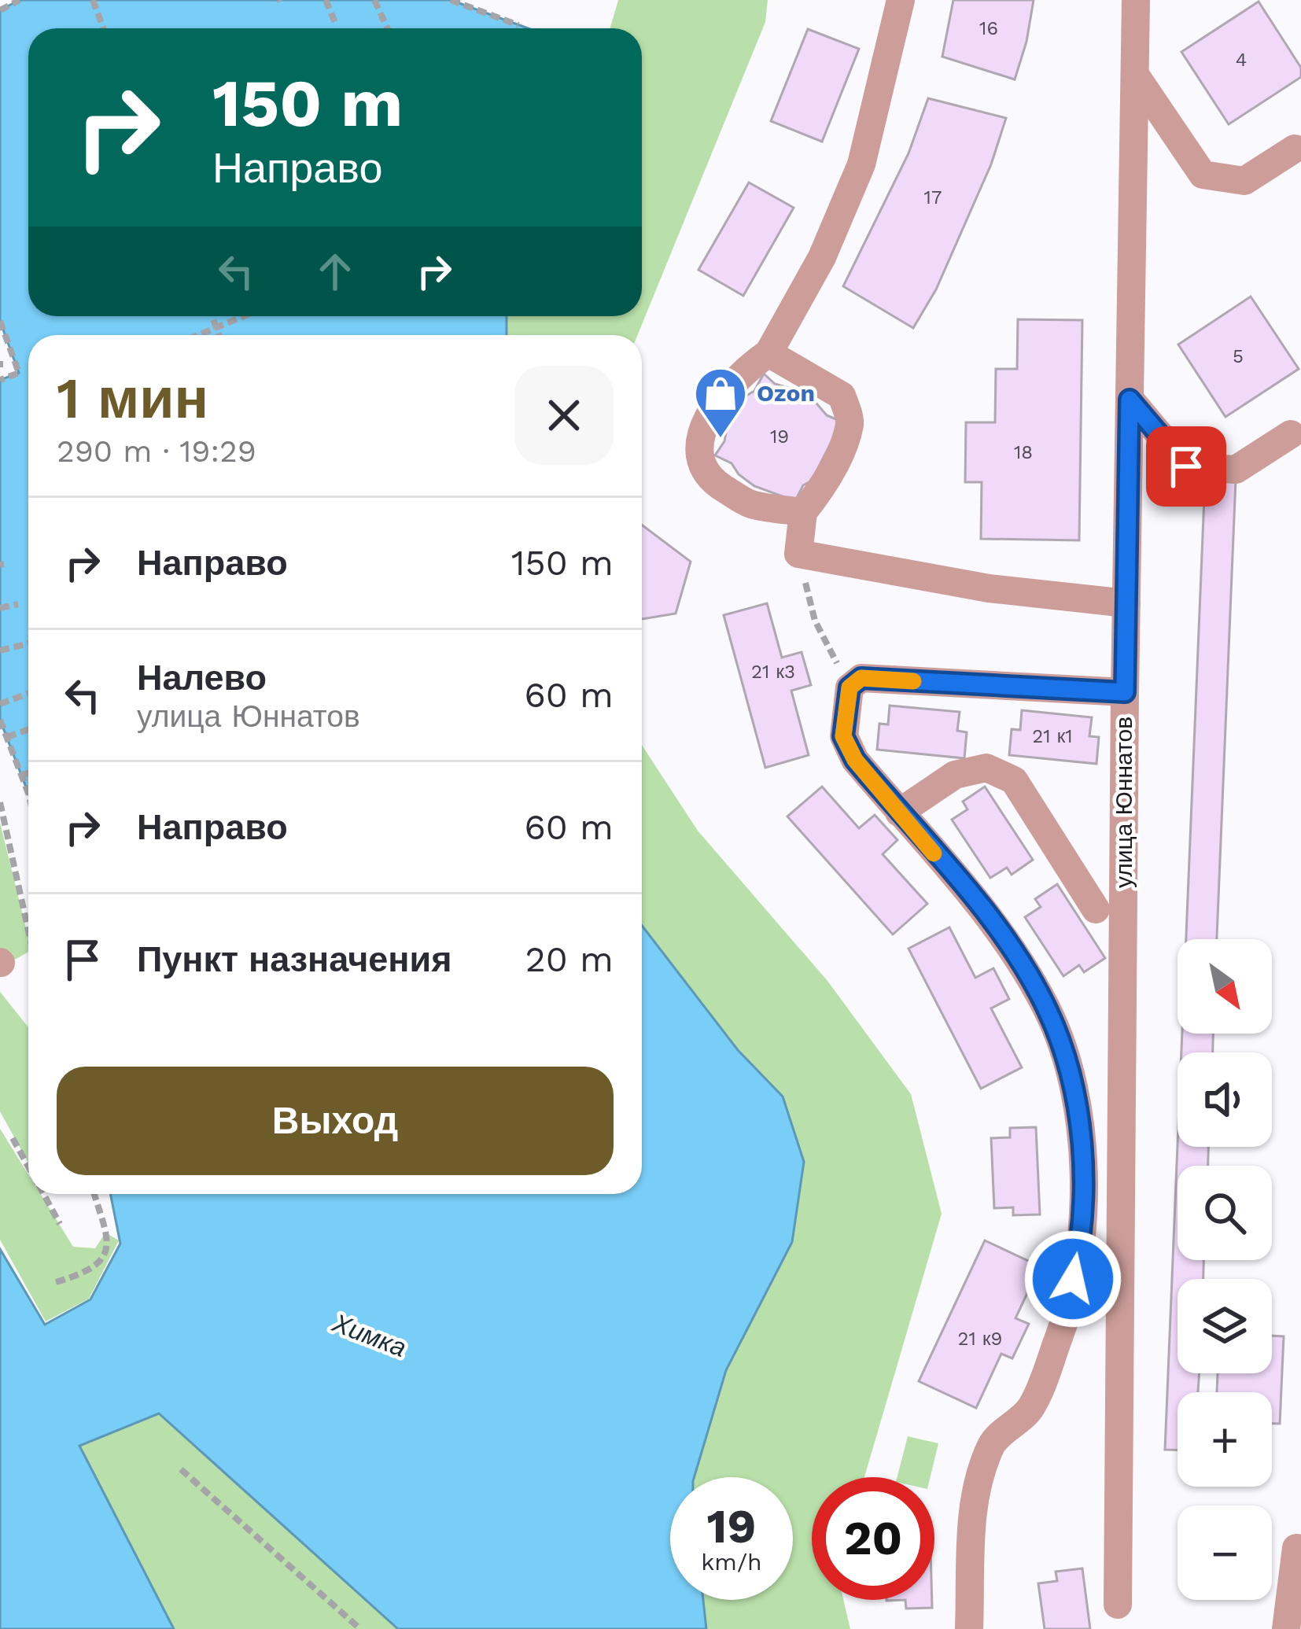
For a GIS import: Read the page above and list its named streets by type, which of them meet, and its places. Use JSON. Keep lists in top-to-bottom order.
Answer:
{
  "streets": {
    "street": ["улица Юннатов"]
  },
  "water": ["Химка"],
  "places": {
    "shop": ["Ozon"]
  },
  "house_numbers": [
    "16",
    "4",
    "17",
    "5",
    "19",
    "18",
    "21 к3",
    "21 к1",
    "21 к9"
  ],
  "north": "bottom right",
  "page": {
    "turn": ["150 m", "Направо"],
    "heading": ["1 мин", "290 m · 19:29"],
    "list": [
      {
        "name": "Направо",
        "value": "150 m"
      },
      {
        "name": "Налево",
        "note": "улица Юннатов",
        "value": "60 m"
      },
      {
        "name": "Направо",
        "value": "60 m"
      },
      {
        "name": "Пункт назначения",
        "value": "20 m"
      }
    ],
    "map_buttons": ["+", "−"],
    "buttons": "Выход",
    "speed": "19 km/h",
    "limit": "20"
  }
}
